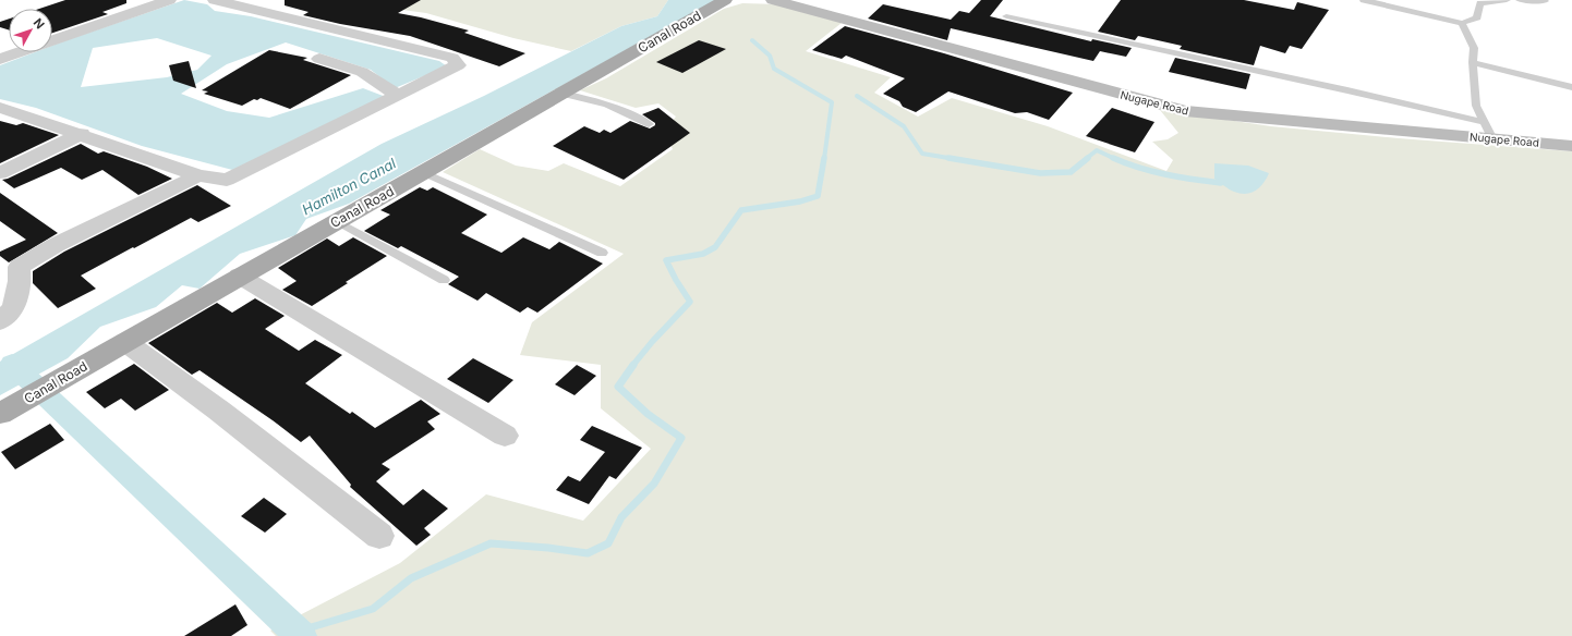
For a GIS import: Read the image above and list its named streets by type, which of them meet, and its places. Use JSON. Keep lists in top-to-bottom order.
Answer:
{
  "streets": {
    "main road": ["Canal Road", "Nugape Road"]
  },
  "water": ["Hamilton Canal"],
  "north": "top right"
}
